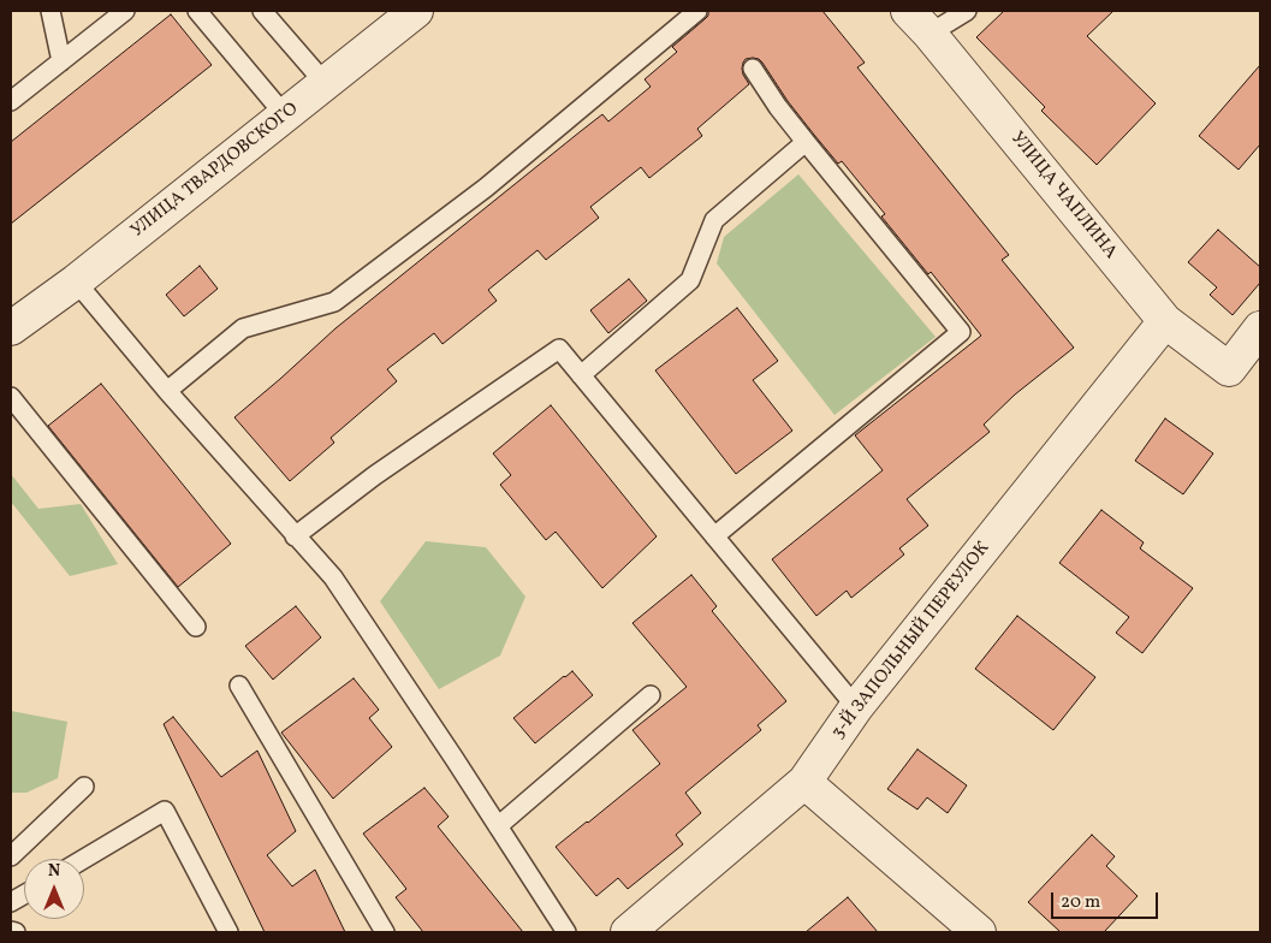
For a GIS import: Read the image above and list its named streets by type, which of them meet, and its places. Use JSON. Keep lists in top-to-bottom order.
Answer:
{
  "streets": {
    "street": ["УЛИЦА ТВАРДОВСКОГО", "УЛИЦА ЧАПЛИНА", "3-Й ЗАПОЛЬНЫЙ ПЕРЕУЛОК"]
  },
  "crossings": [
    ["УЛИЦА ЧАПЛИНА", "3-Й ЗАПОЛЬНЫЙ ПЕРЕУЛОК"]
  ],
  "scale_bar": "20 m",
  "north": "top"
}
